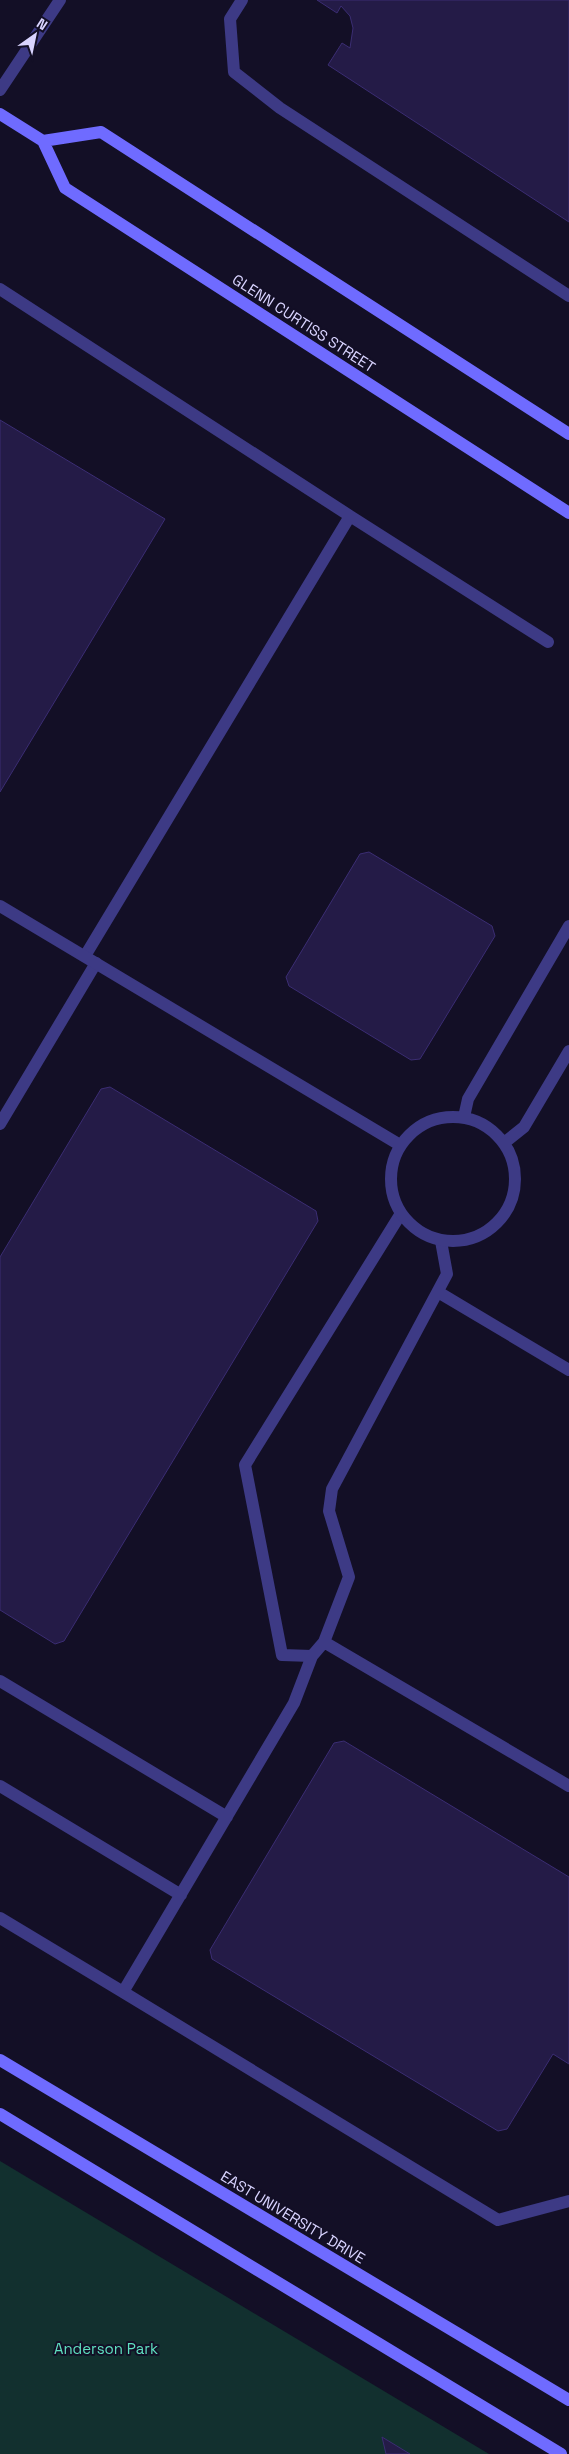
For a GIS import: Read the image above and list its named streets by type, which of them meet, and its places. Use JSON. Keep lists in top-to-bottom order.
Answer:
{
  "streets": {
    "street": ["GLENN CURTISS STREET", "EAST UNIVERSITY DRIVE"]
  },
  "parks": ["Anderson Park"],
  "north": "top right"
}
